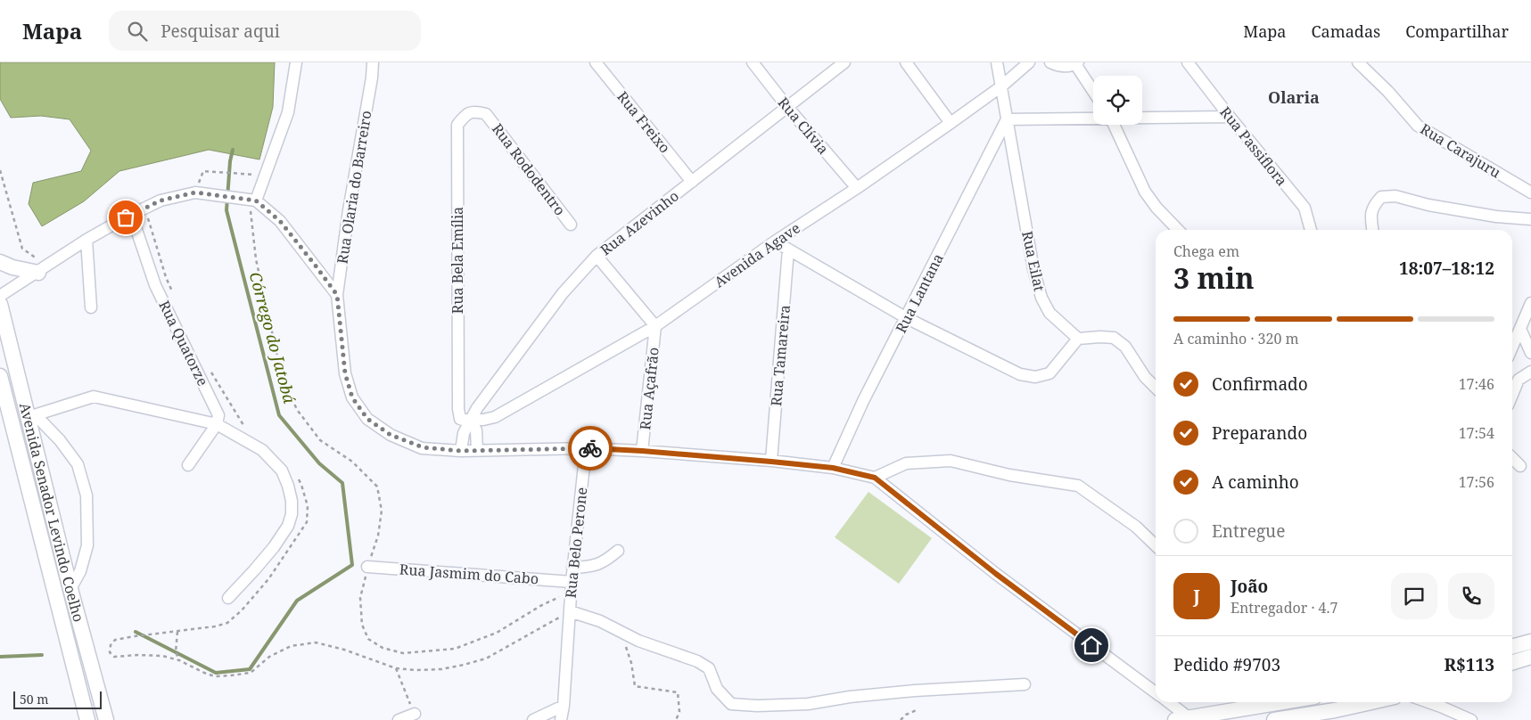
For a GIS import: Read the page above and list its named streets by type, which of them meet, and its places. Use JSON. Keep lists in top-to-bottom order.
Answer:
{
  "streets": {
    "main road": ["Avenida Senador Levindo Coelho"],
    "street": [
      "Rua Freixo",
      "Rua Clívia",
      "Rua Passiflora",
      "Rua Carajuru",
      "Rua Rododentro",
      "Rua Olaria do Barreiro",
      "Rua Azevinho",
      "Avenida Agave",
      "Rua Bela Emília",
      "Rua Eilat",
      "Rua Lantana",
      "Rua Quatorze",
      "Rua Tamareira",
      "Rua Açafrão",
      "Rua Belo Perone",
      "Rua Jasmim do Cabo"
    ]
  },
  "crossings": [
    ["Rua Freixo", "Rua Azevinho"],
    ["Rua Clívia", "Rua Azevinho"],
    ["Rua Clívia", "Avenida Agave"],
    ["Rua Rododentro", "Rua Bela Emília"],
    ["Rua Olaria do Barreiro", "Rua Azevinho"],
    ["Rua Olaria do Barreiro", "Rua Lantana"],
    ["Rua Olaria do Barreiro", "Rua Tamareira"],
    ["Rua Olaria do Barreiro", "Rua Açafrão"],
    ["Rua Olaria do Barreiro", "Rua Belo Perone"],
    ["Rua Azevinho", "Avenida Agave"],
    ["Rua Azevinho", "Rua Bela Emília"],
    ["Avenida Agave", "Rua Bela Emília"],
    ["Avenida Agave", "Rua Eilat"],
    ["Avenida Agave", "Rua Açafrão"],
    ["Rua Eilat", "Rua Lantana"],
    ["Rua Belo Perone", "Rua Jasmim do Cabo"]
  ],
  "districts": ["Olaria"],
  "water": ["Córrego do Jatobá"],
  "scale_bar": "50 m",
  "page": {
    "header": "Mapa",
    "search": "Pesquisar aqui",
    "nav": ["Mapa", "Camadas", "Compartilhar"],
    "heading": ["3 min", "Chega em", "18:07–18:12"],
    "panel": [
      "João",
      "Entregador · 4.7",
      "Pedido #9703",
      "R$113"
    ],
    "bar": "A caminho · 320 m",
    "list": [
      ["Confirmado", "17:46"],
      ["Preparando", "17:54"],
      ["A caminho", "17:56"],
      "Entregue"
    ],
    "round": "J",
    "scale": "50 m"
  }
}
